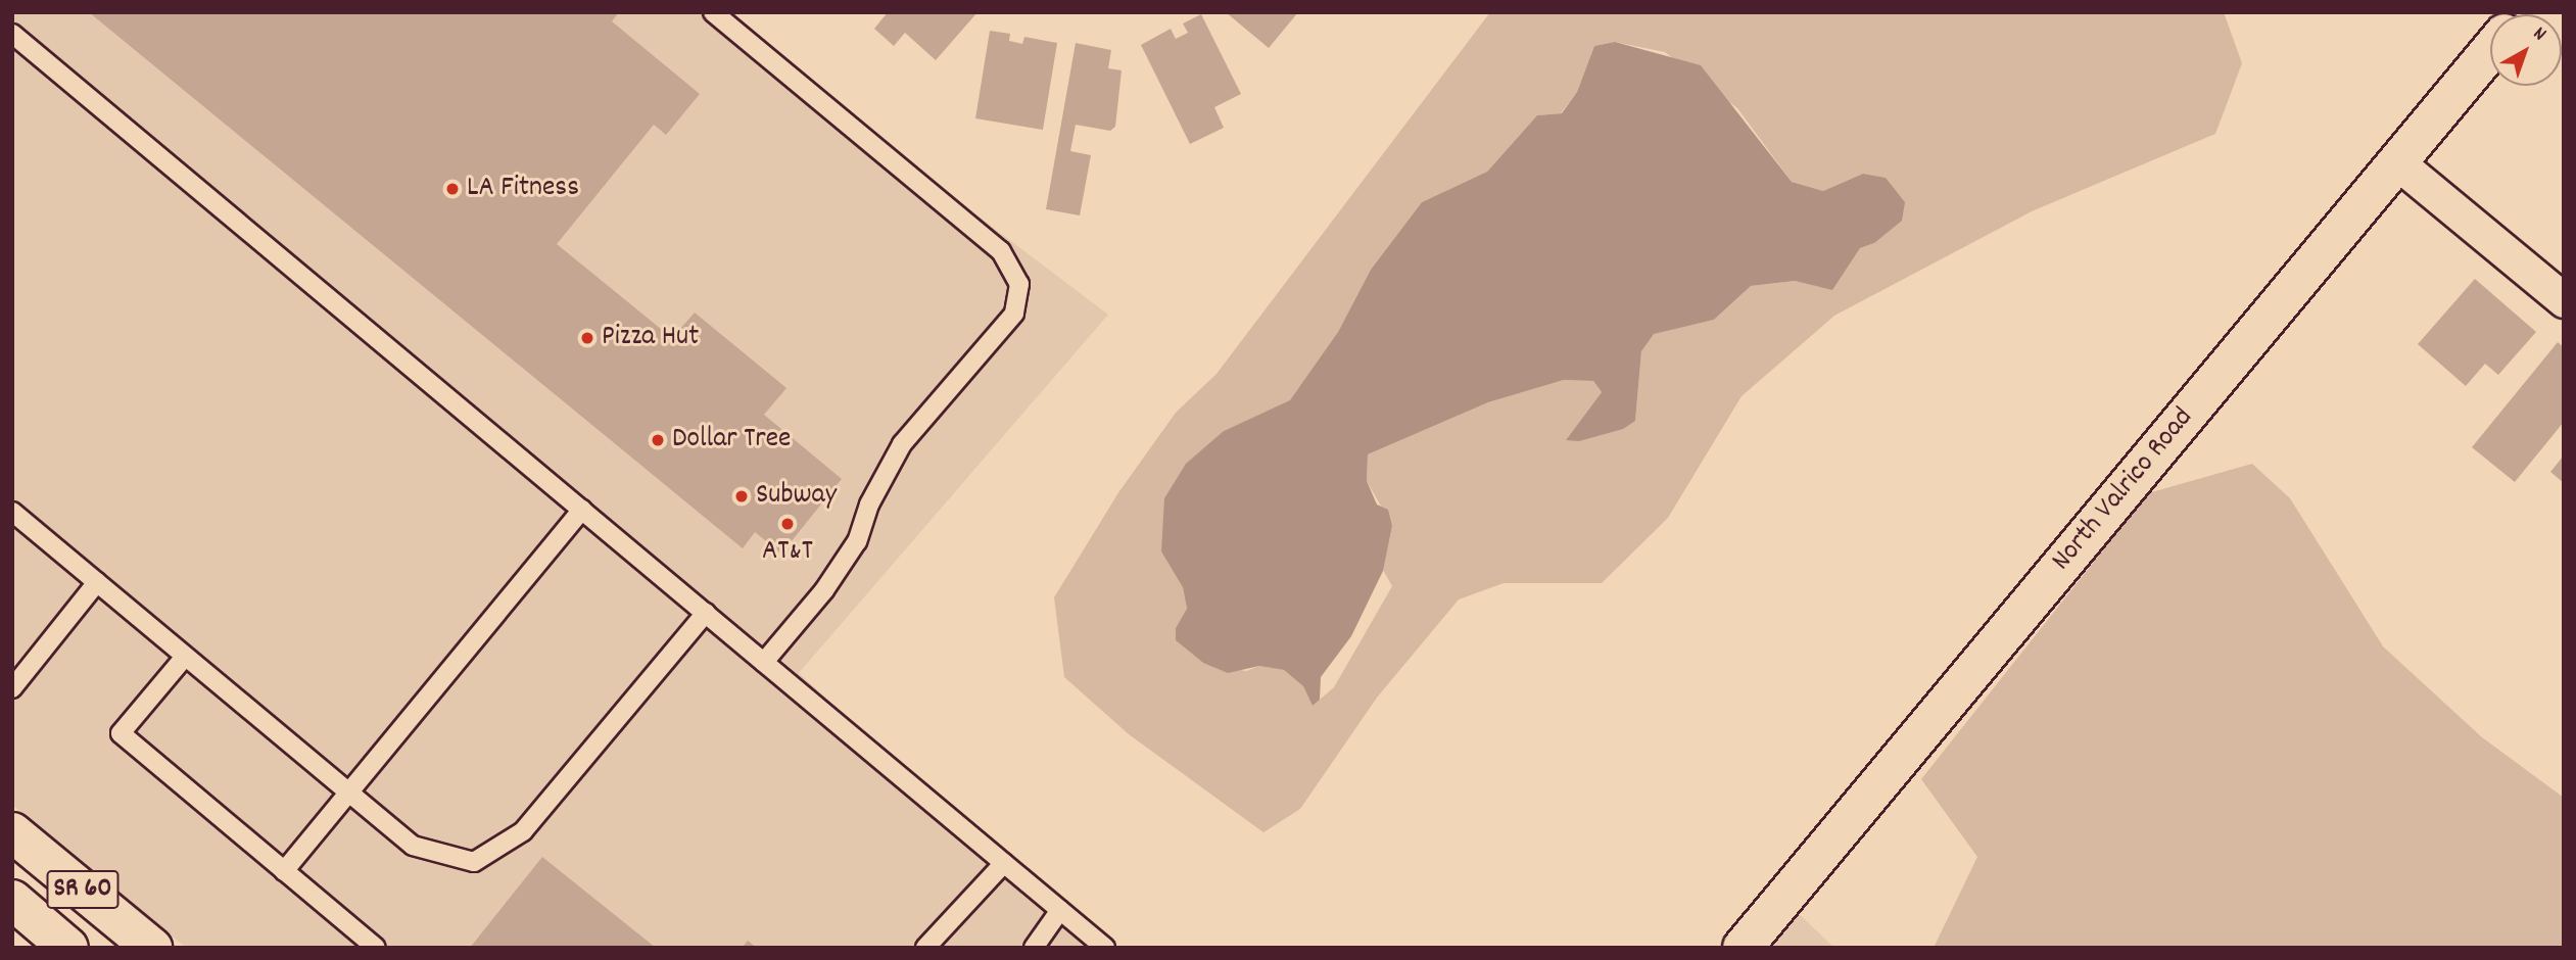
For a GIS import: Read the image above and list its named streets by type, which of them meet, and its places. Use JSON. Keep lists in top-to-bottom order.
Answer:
{
  "streets": {
    "main road": ["North Valrico Road", "SR 60"]
  },
  "places": [
    "LA Fitness",
    "Pizza Hut",
    "Dollar Tree",
    "Subway",
    "AT&T"
  ],
  "north": "top right"
}
